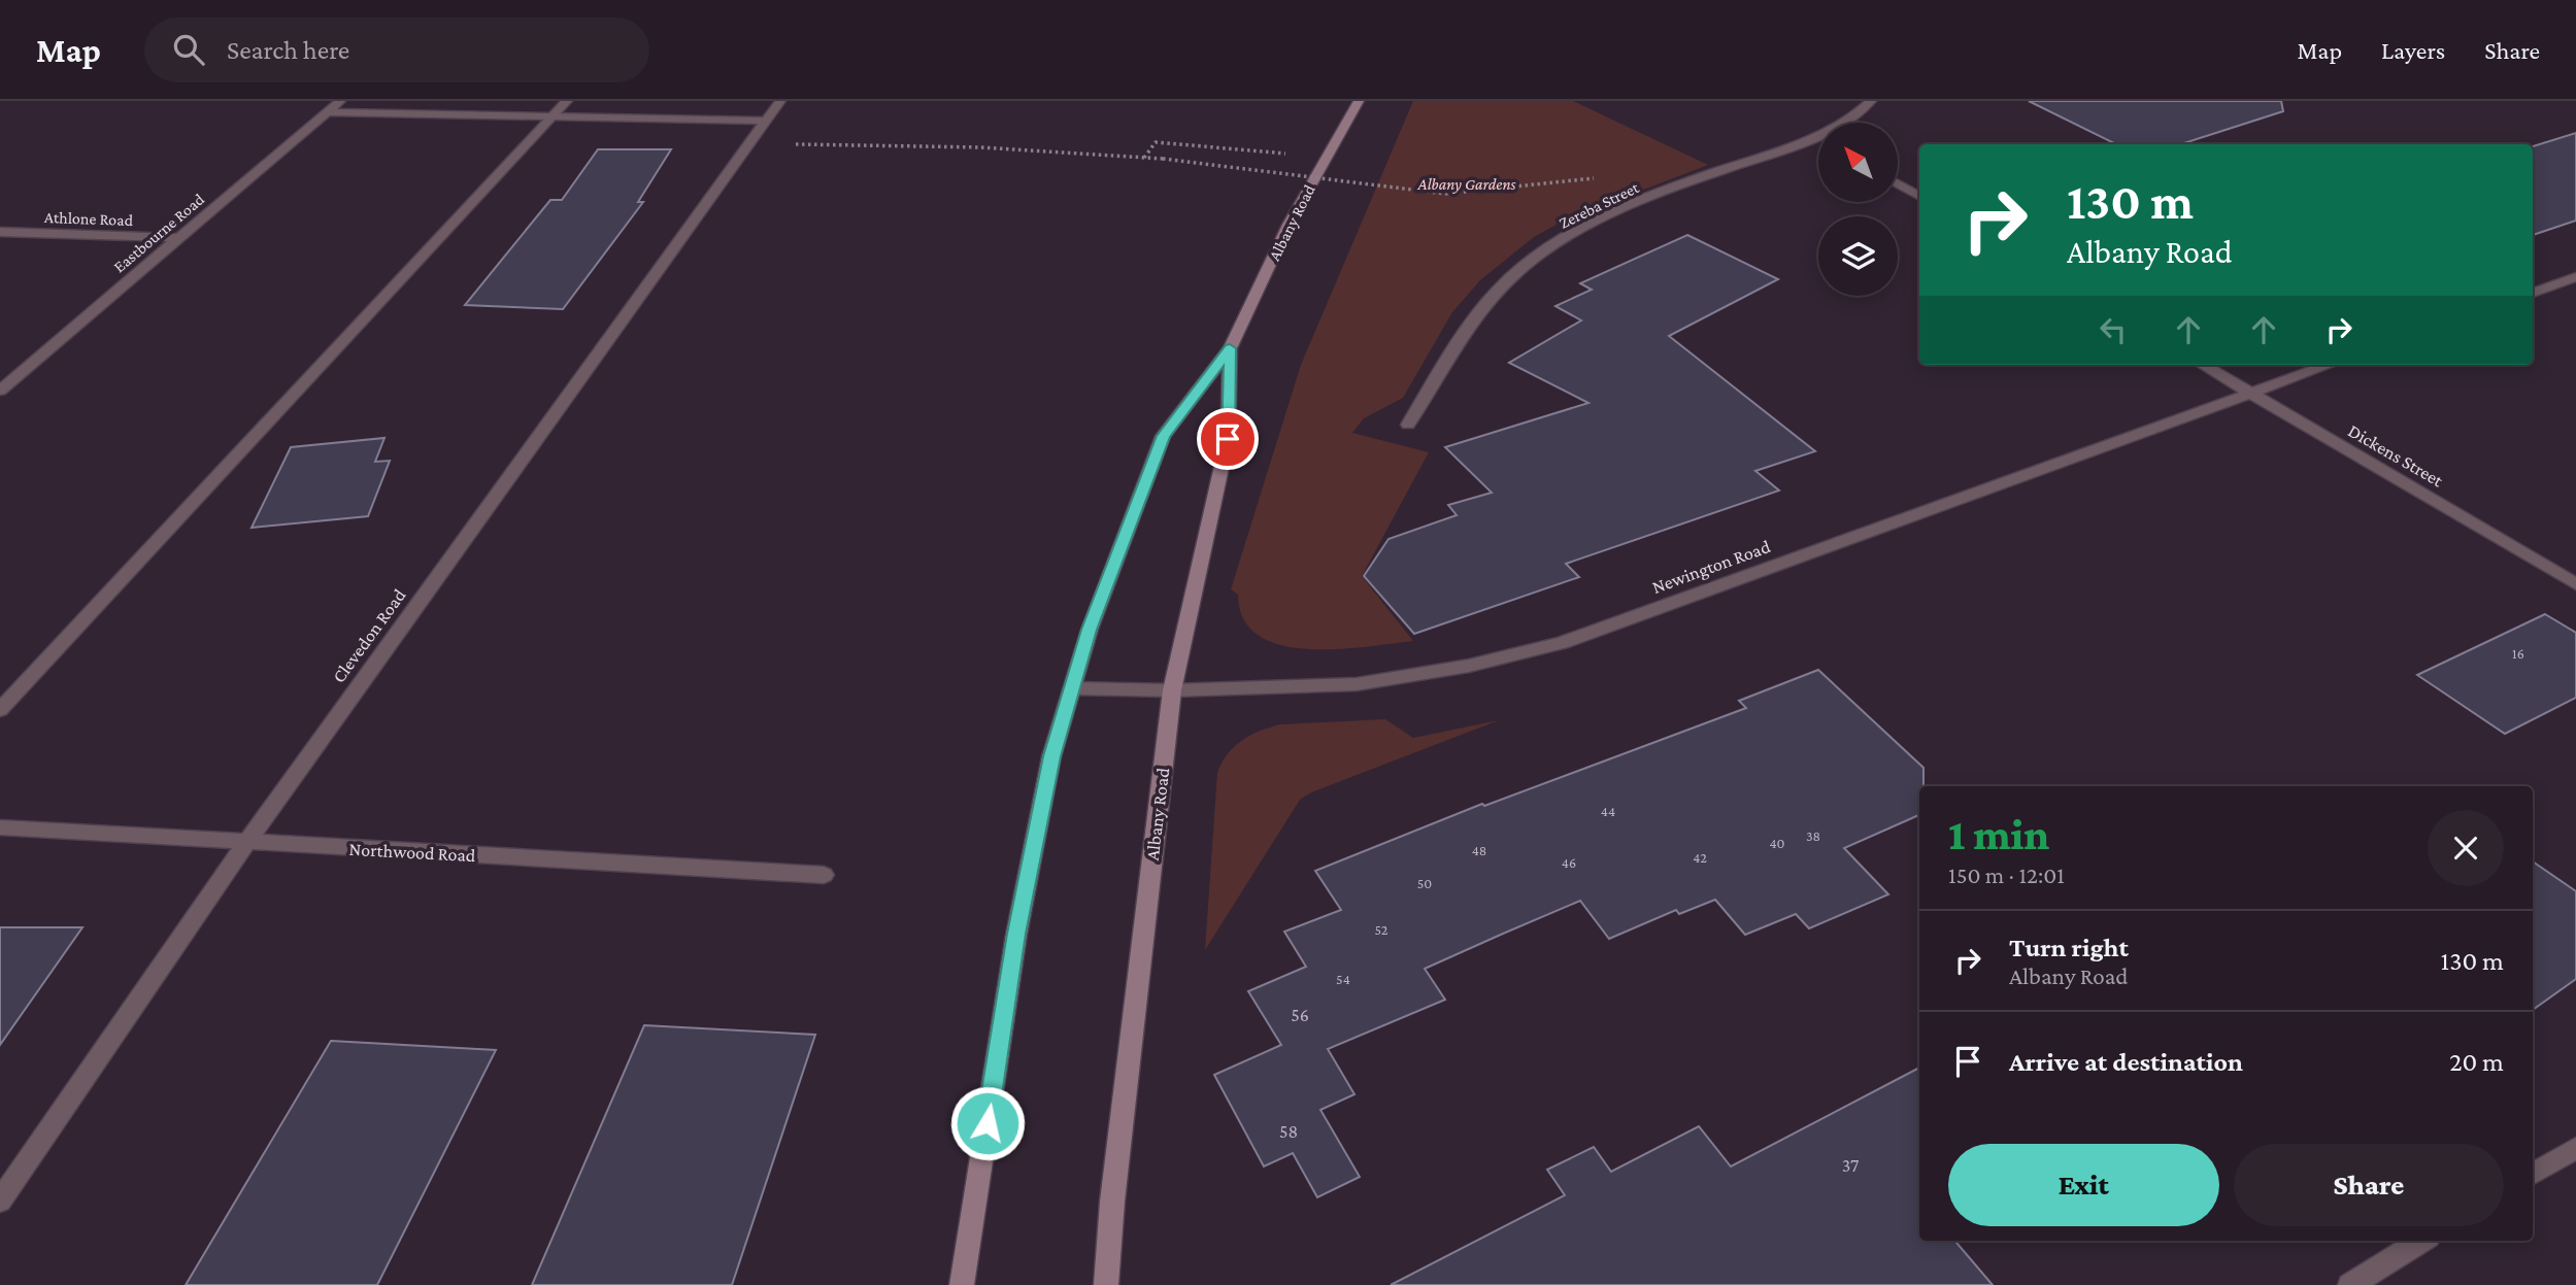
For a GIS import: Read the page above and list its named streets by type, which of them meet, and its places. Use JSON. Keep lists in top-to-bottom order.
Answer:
{
  "streets": {
    "main road": ["Albany Road"],
    "street": [
      "Zereba Street",
      "Athlone Road",
      "Eastbourne Road",
      "Dickens Street",
      "Newington Road",
      "Clevedon Road",
      "Northwood Road"
    ]
  },
  "crossings": [
    ["Athlone Road", "Eastbourne Road"],
    ["Albany Road", "Newington Road"],
    ["Dickens Street", "Newington Road"],
    ["Clevedon Road", "Northwood Road"]
  ],
  "parks": ["Albany Gardens"],
  "house_numbers": [
    "16",
    "44",
    "38",
    "40",
    "48",
    "42",
    "46",
    "50",
    "52",
    "54",
    "56",
    "58",
    "37"
  ],
  "north": "top left",
  "page": {
    "header": "Map",
    "search": "Search here",
    "nav": ["Map", "Layers", "Share"],
    "turn": ["130 m", "Albany Road"],
    "heading": ["1 min", "150 m · 12:01"],
    "list": [
      {
        "name": "Turn right",
        "note": "Albany Road",
        "value": "130 m"
      },
      {
        "name": "Arrive at destination",
        "value": "20 m"
      }
    ],
    "buttons": ["Exit", "Share"]
  }
}
